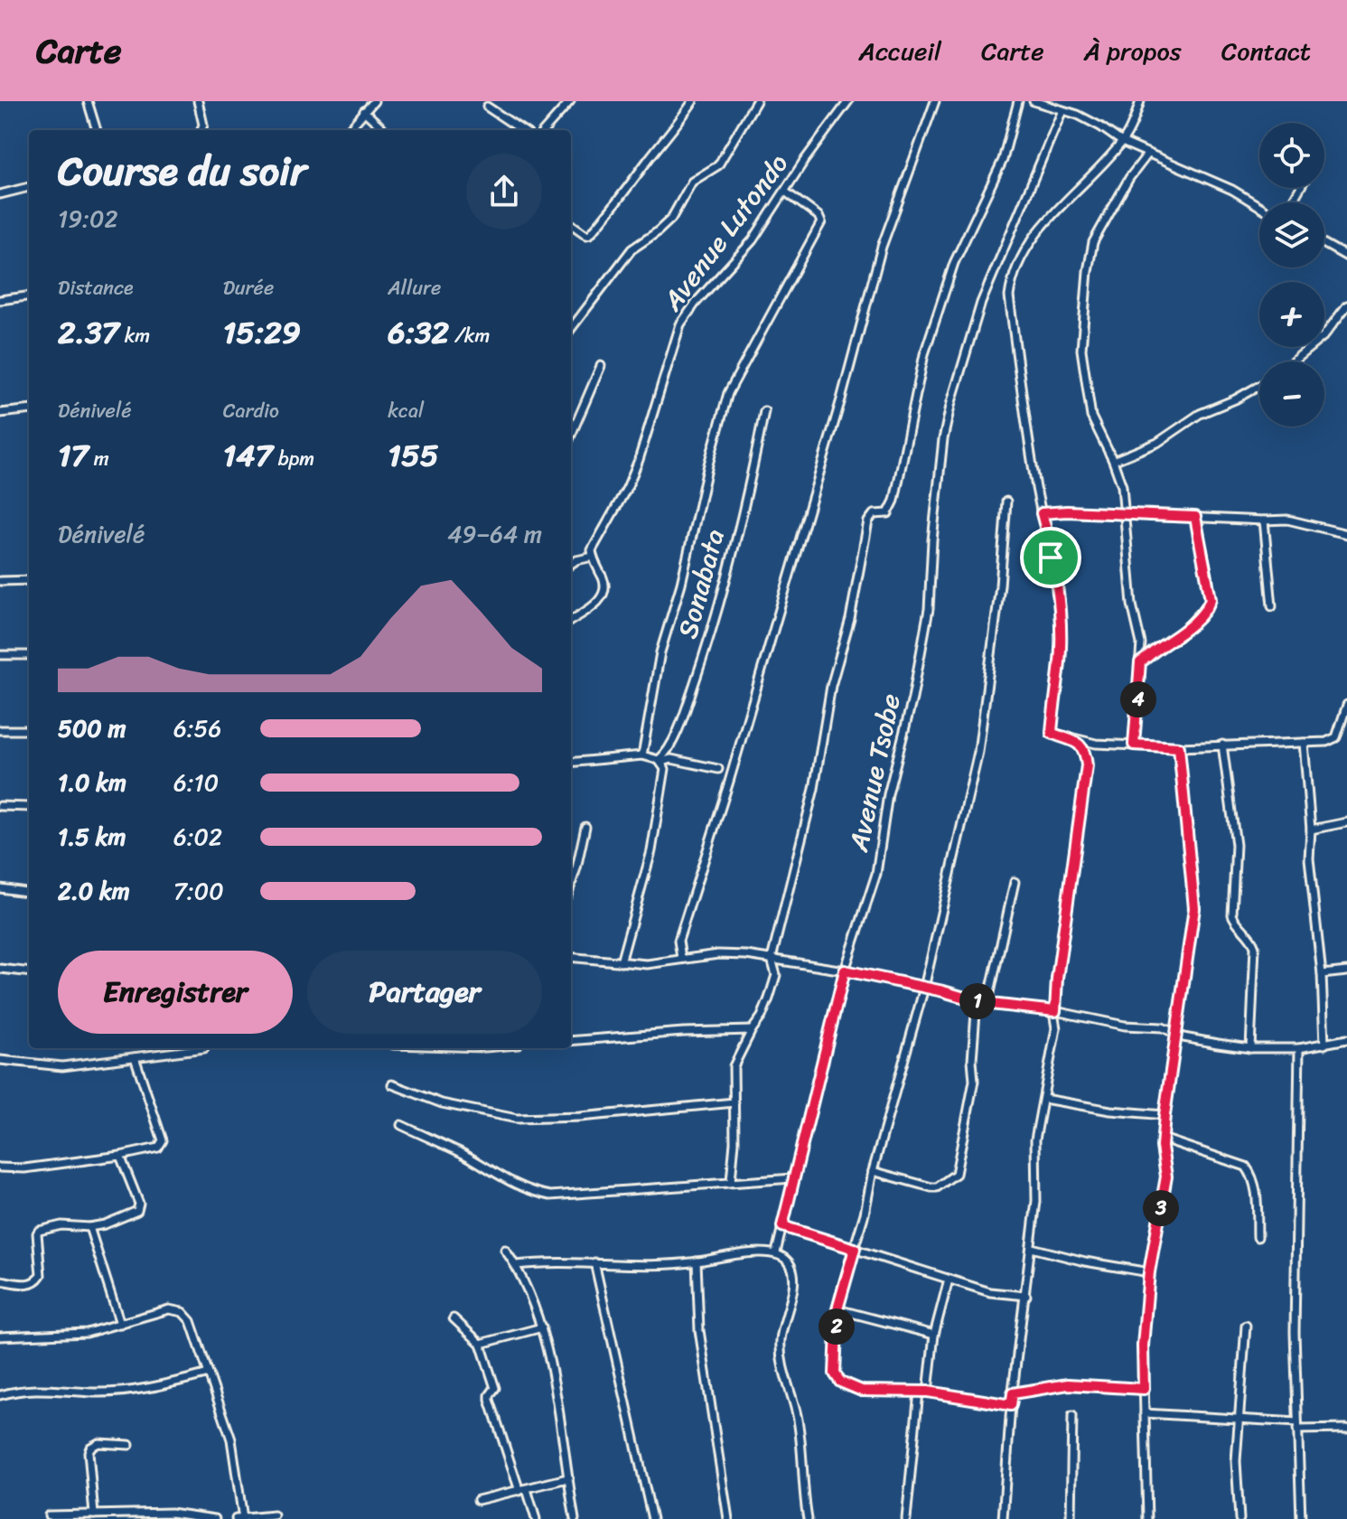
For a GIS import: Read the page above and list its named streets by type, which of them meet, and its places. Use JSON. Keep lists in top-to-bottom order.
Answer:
{
  "streets": {
    "street": ["Avenue Lutondo", "Sonabata", "Avenue Tsobe"]
  },
  "page": {
    "header": "Carte",
    "nav": [
      "Accueil",
      "Carte",
      "À propos",
      "Contact"
    ],
    "map_buttons": ["+", "−"],
    "heading": ["Course du soir", "19:02"],
    "stats": [
      ["Distance", "2.37 km"],
      ["Durée", "15:29"],
      ["Allure", "6:32 /km"],
      ["Dénivelé", "17 m"],
      ["Cardio", "147 bpm"],
      ["kcal", "155"]
    ],
    "chart": ["Dénivelé", "49–64 m"],
    "pins": [
      "4",
      "1",
      "3",
      "2"
    ],
    "list": [
      {
        "name": "500 m",
        "note": "6:56"
      },
      {
        "name": "1.0 km",
        "note": "6:10"
      },
      {
        "name": "1.5 km",
        "note": "6:02"
      },
      {
        "name": "2.0 km",
        "note": "7:00"
      }
    ],
    "buttons": ["Enregistrer", "Partager"]
  }
}
